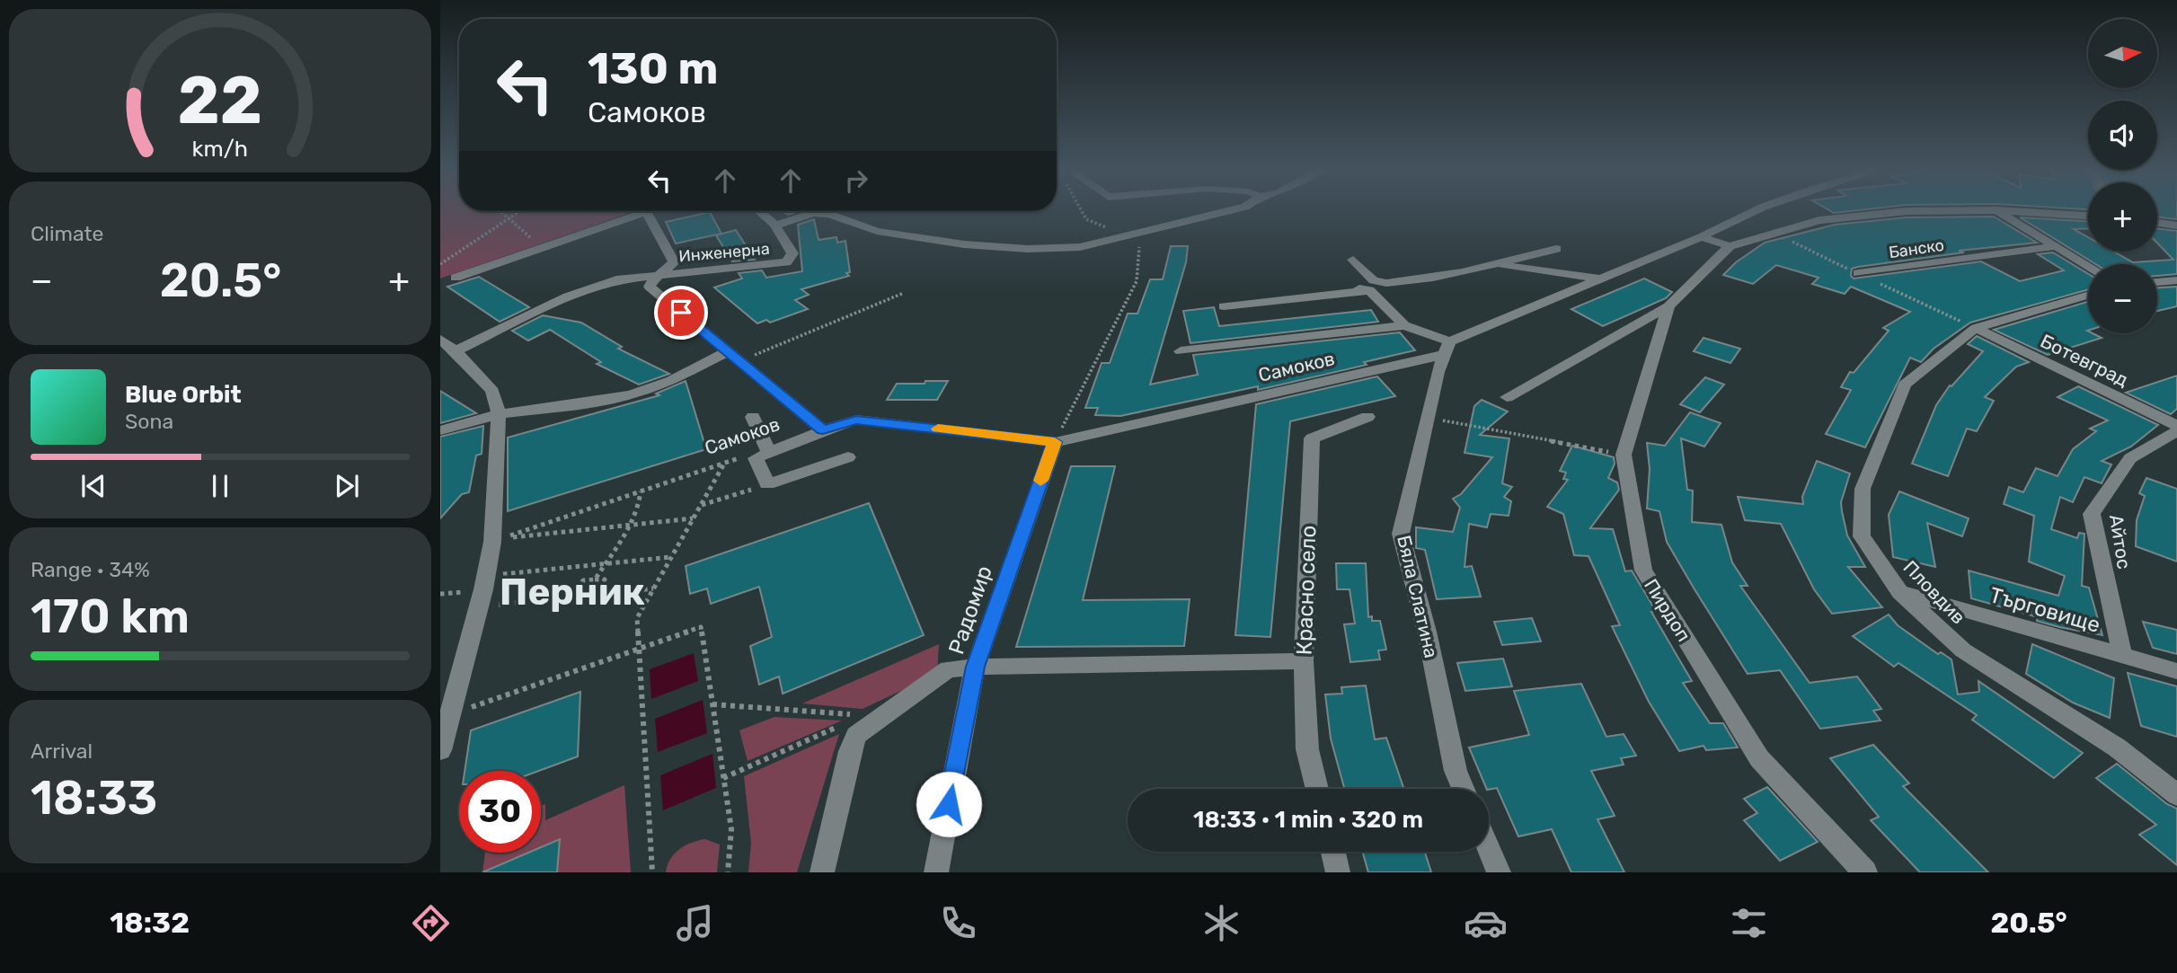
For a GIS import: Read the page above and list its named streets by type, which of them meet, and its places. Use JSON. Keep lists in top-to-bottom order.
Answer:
{
  "streets": {
    "street": [
      "Банско",
      "Инженерна",
      "Ботевград",
      "Самоков",
      "Айтос",
      "Красно село",
      "Пловдив",
      "Бяла Слатина",
      "Радомир",
      "Пирдоп",
      "Търговище"
    ]
  },
  "crossings": [
    ["Ботевград", "Пловдив"],
    ["Самоков", "Бяла Слатина"],
    ["Самоков", "Радомир"],
    ["Айтос", "Търговище"],
    ["Пловдив", "Търговище"]
  ],
  "districts": ["Перник"],
  "north": "right",
  "page": {
    "map_buttons": ["+", "−"],
    "turn": ["130 m", "Самоков"],
    "tile": [
      "Climate",
      ["Range · 34%", "170 km"],
      ["Arrival", "18:33"]
    ],
    "heat": ["−", "20.5°", "+"],
    "song": ["Blue Orbit", "Sona"],
    "limit": "30",
    "trip": "18:33 · 1 min · 320 m",
    "tabs": ["18:32", "20.5°"],
    "gauge": ["22", "km/h"]
  }
}
